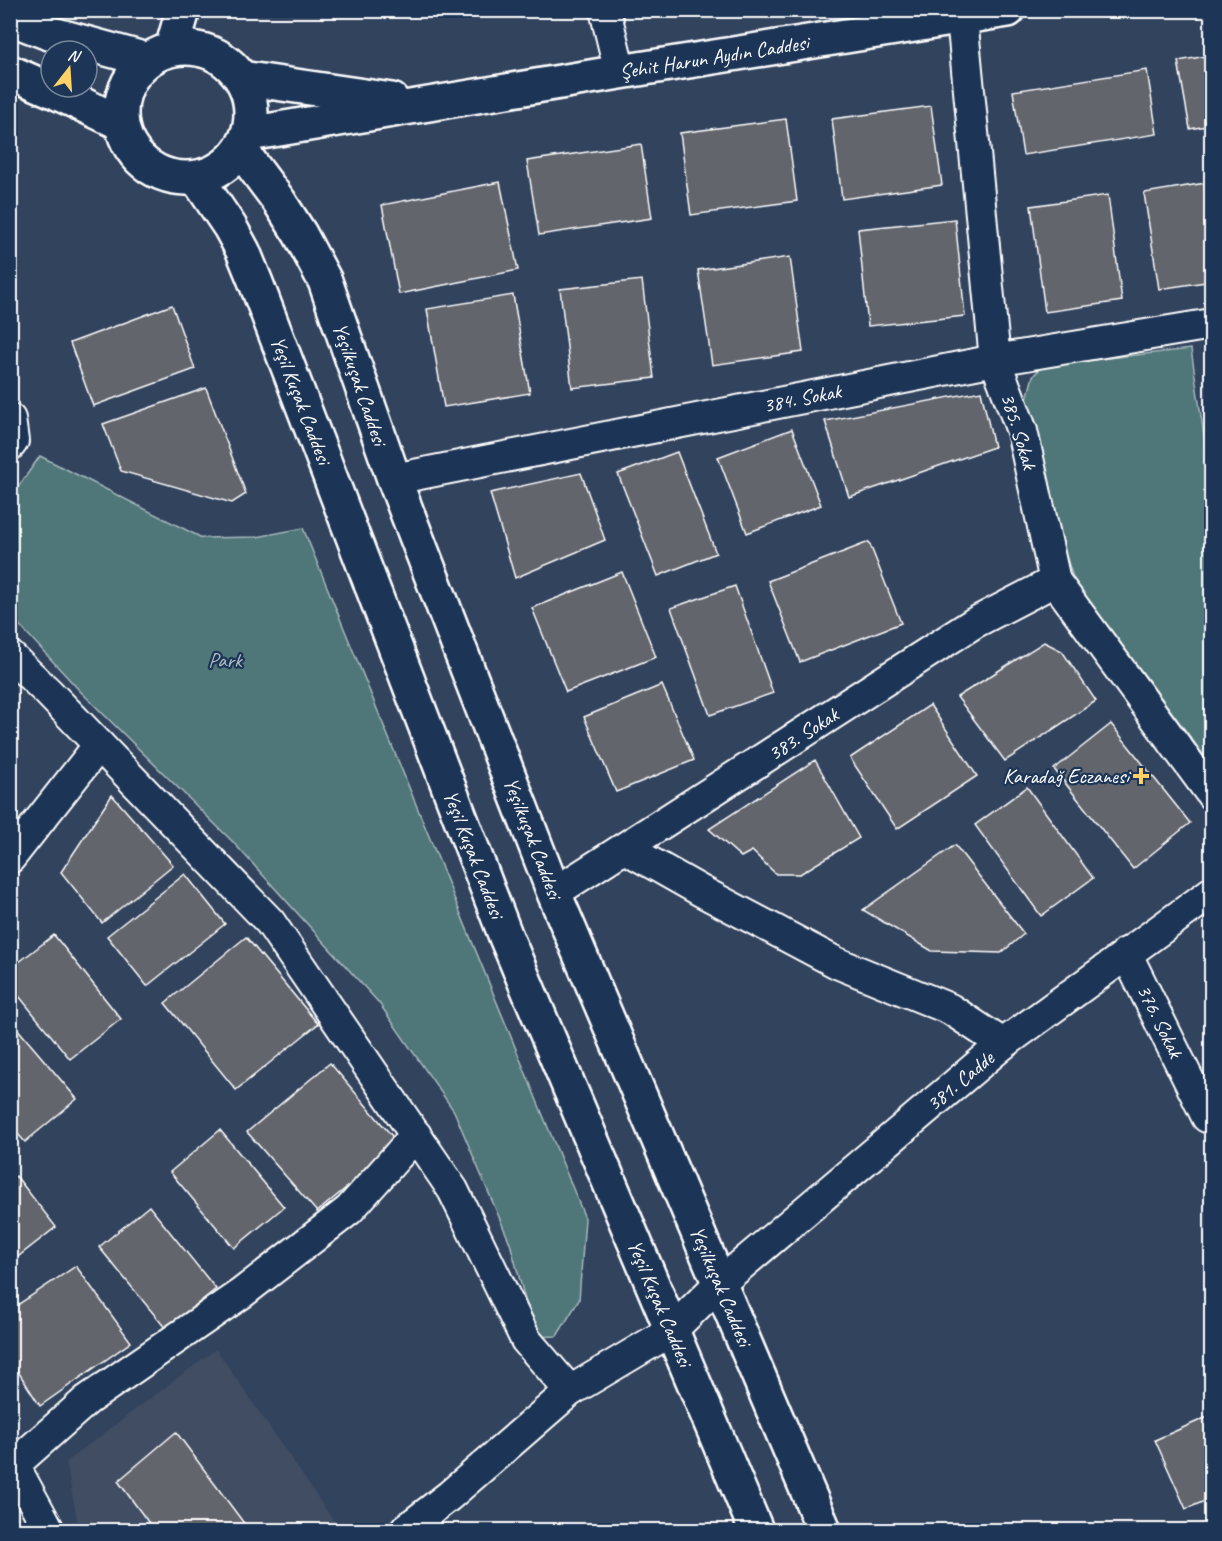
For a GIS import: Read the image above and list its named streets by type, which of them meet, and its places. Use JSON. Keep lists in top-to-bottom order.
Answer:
{
  "streets": {
    "main road": ["Şehit Harun Aydın Caddesi", "Yeşilkuşak Caddesi", "Yeşil Kuşak Caddesi"],
    "street": [
      "384. Sokak",
      "385. Sokak",
      "383. Sokak",
      "376. Sokak",
      "381. Cadde"
    ]
  },
  "crossings": [
    ["Şehit Harun Aydın Caddesi", "Yeşilkuşak Caddesi"],
    ["Şehit Harun Aydın Caddesi", "Yeşil Kuşak Caddesi"],
    ["Şehit Harun Aydın Caddesi", "385. Sokak"],
    ["Yeşilkuşak Caddesi", "384. Sokak"],
    ["Yeşilkuşak Caddesi", "Yeşil Kuşak Caddesi"],
    ["Yeşilkuşak Caddesi", "383. Sokak"],
    ["Yeşilkuşak Caddesi", "381. Cadde"],
    ["384. Sokak", "385. Sokak"],
    ["Yeşil Kuşak Caddesi", "381. Cadde"],
    ["385. Sokak", "383. Sokak"],
    ["376. Sokak", "381. Cadde"]
  ],
  "parks": ["Park"],
  "places": {
    "health": ["Karadağ Eczanesi"]
  },
  "north": "top"
}
